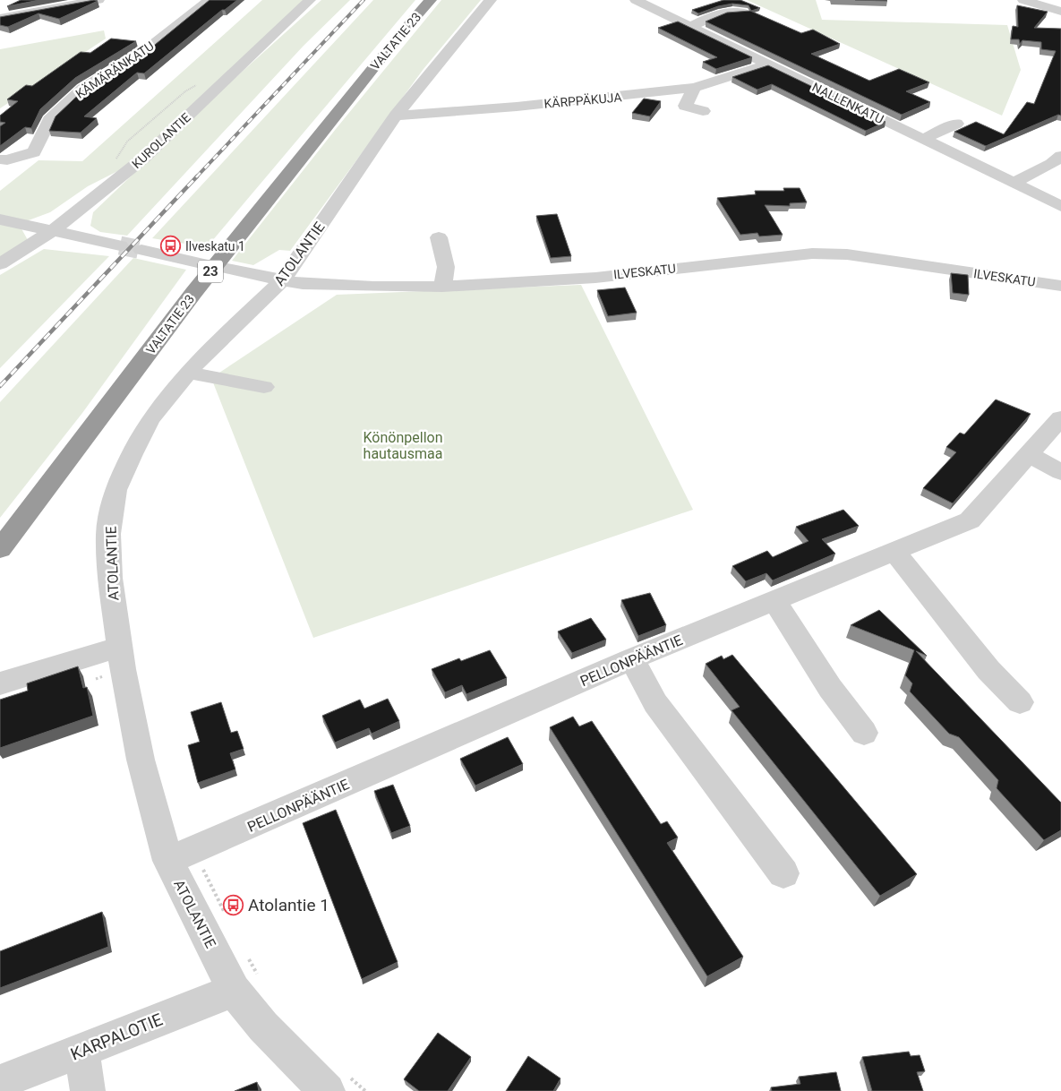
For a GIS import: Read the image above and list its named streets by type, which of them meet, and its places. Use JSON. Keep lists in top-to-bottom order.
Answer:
{
  "streets": {
    "highway": ["VALTATIE 23", "23"],
    "street": [
      "KÄMÄRÄNKATU",
      "KÄRPPÄKUJA",
      "NALLENKATU",
      "KUROLANTIE",
      "ATOLANTIE",
      "ILVESKATU",
      "PELLONPÄÄNTIE",
      "KARPALOTIE"
    ]
  },
  "crossings": [
    ["KÄRPPÄKUJA", "NALLENKATU"],
    ["KÄRPPÄKUJA", "ATOLANTIE"],
    ["ATOLANTIE", "ILVESKATU"],
    ["ATOLANTIE", "PELLONPÄÄNTIE"],
    ["ATOLANTIE", "KARPALOTIE"]
  ],
  "parks": ["Könönpellon hautausmaa"],
  "places": {
    "bus stop": ["Ilveskatu 1", "Atolantie 1"]
  }
}
